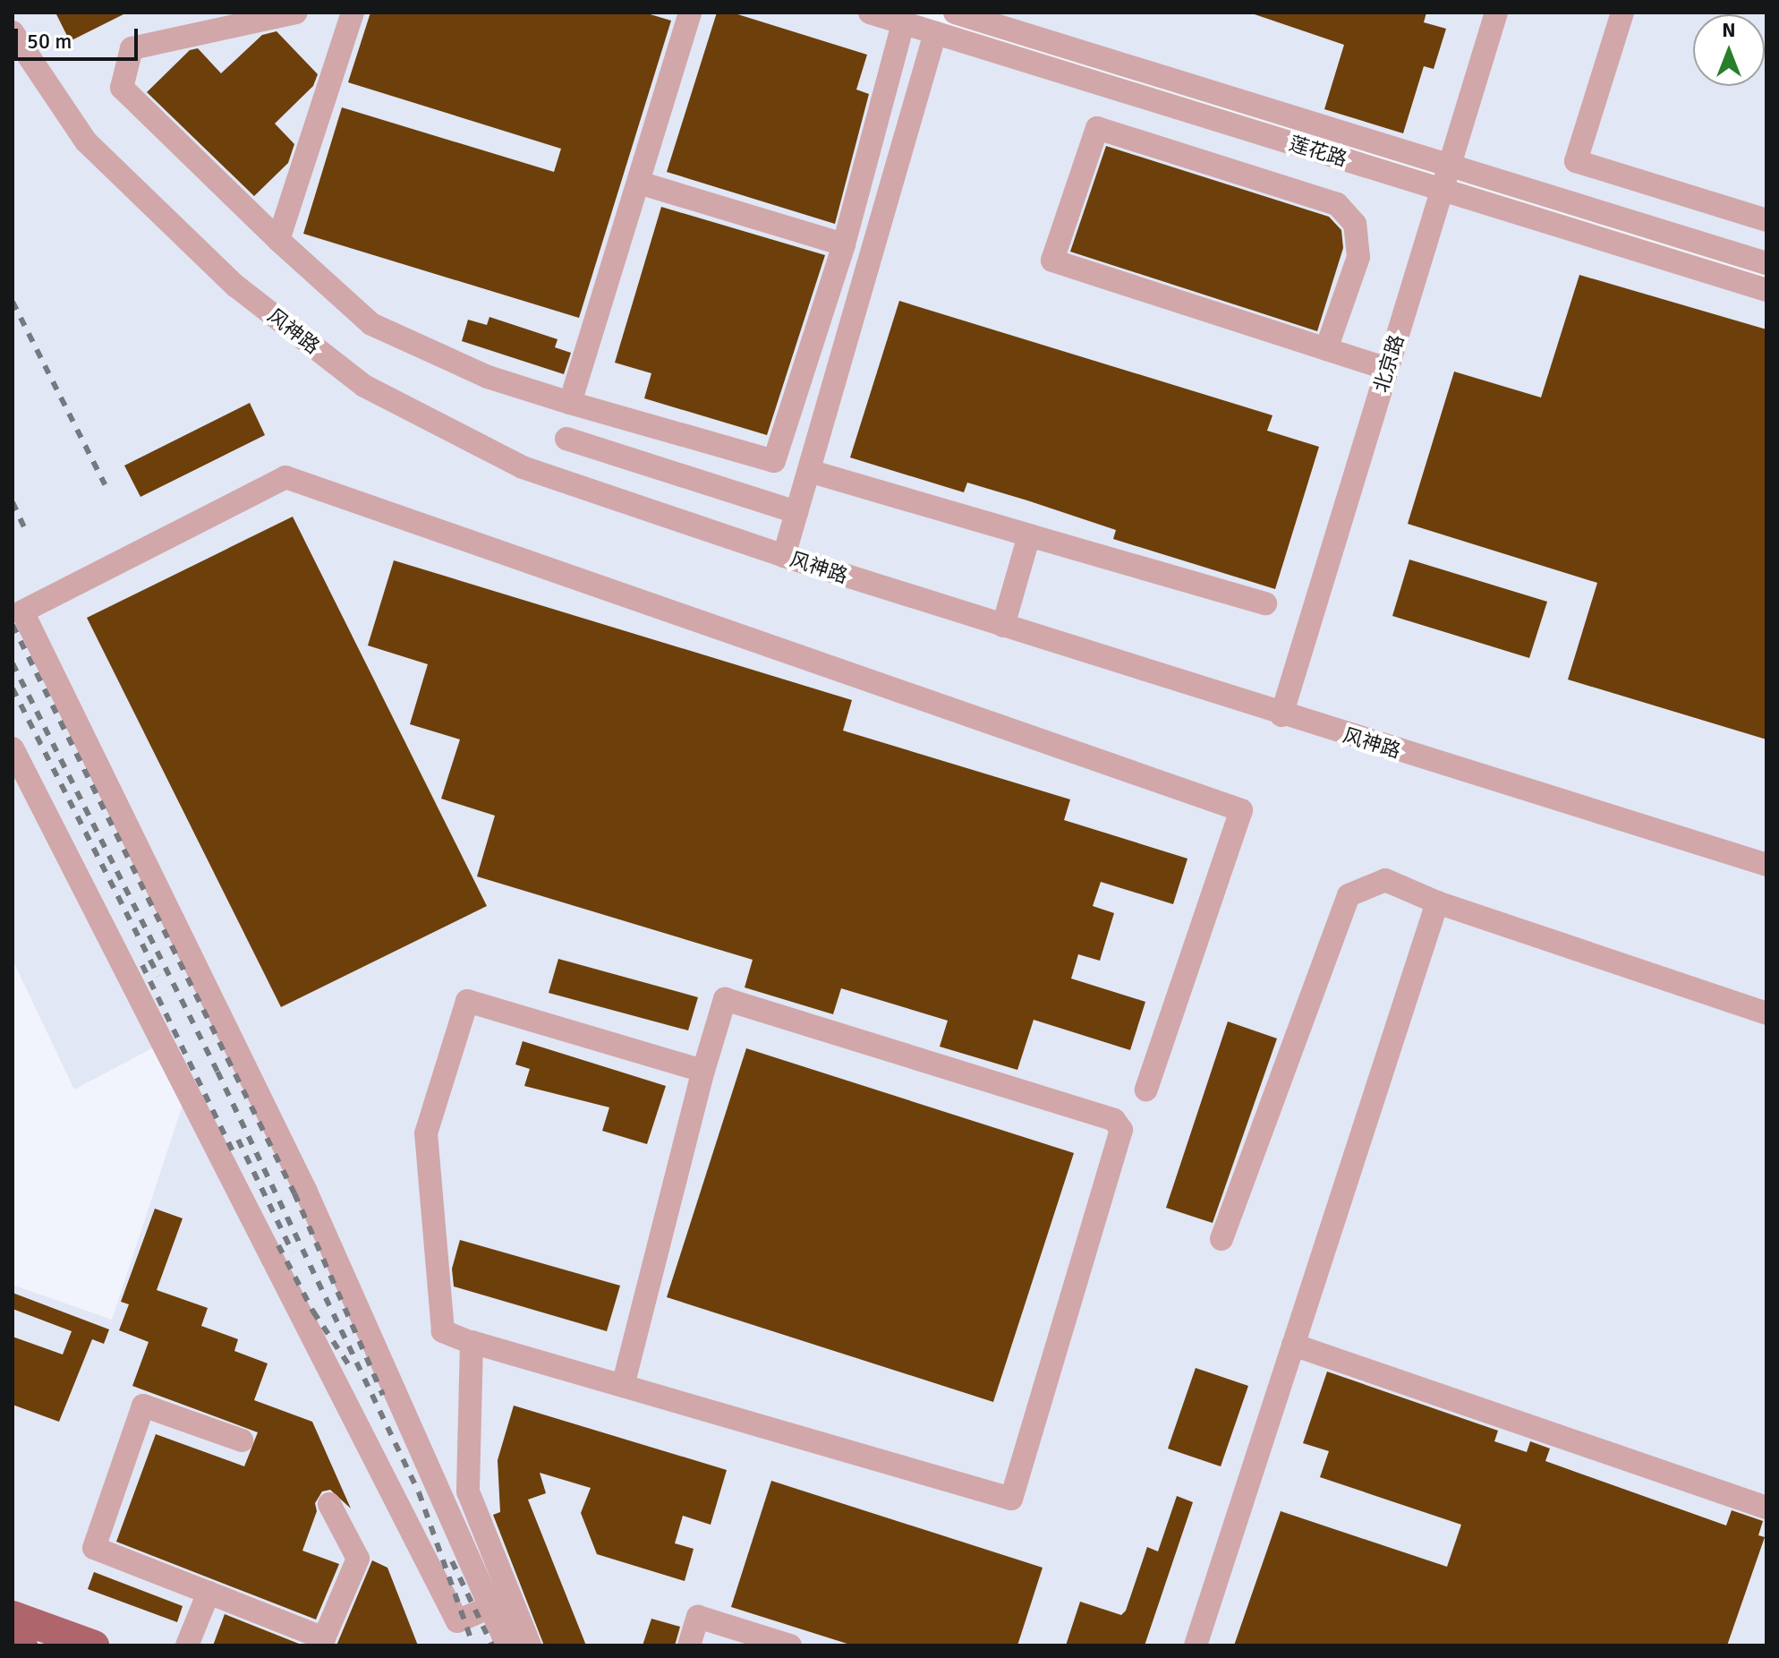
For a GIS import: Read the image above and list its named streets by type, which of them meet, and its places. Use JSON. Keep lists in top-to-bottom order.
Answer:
{
  "streets": {
    "street": ["莲花路", "风神路", "北京路"]
  },
  "crossings": [
    ["莲花路", "北京路"],
    ["风神路", "北京路"]
  ],
  "scale_bar": "50 m",
  "north": "top"
}
